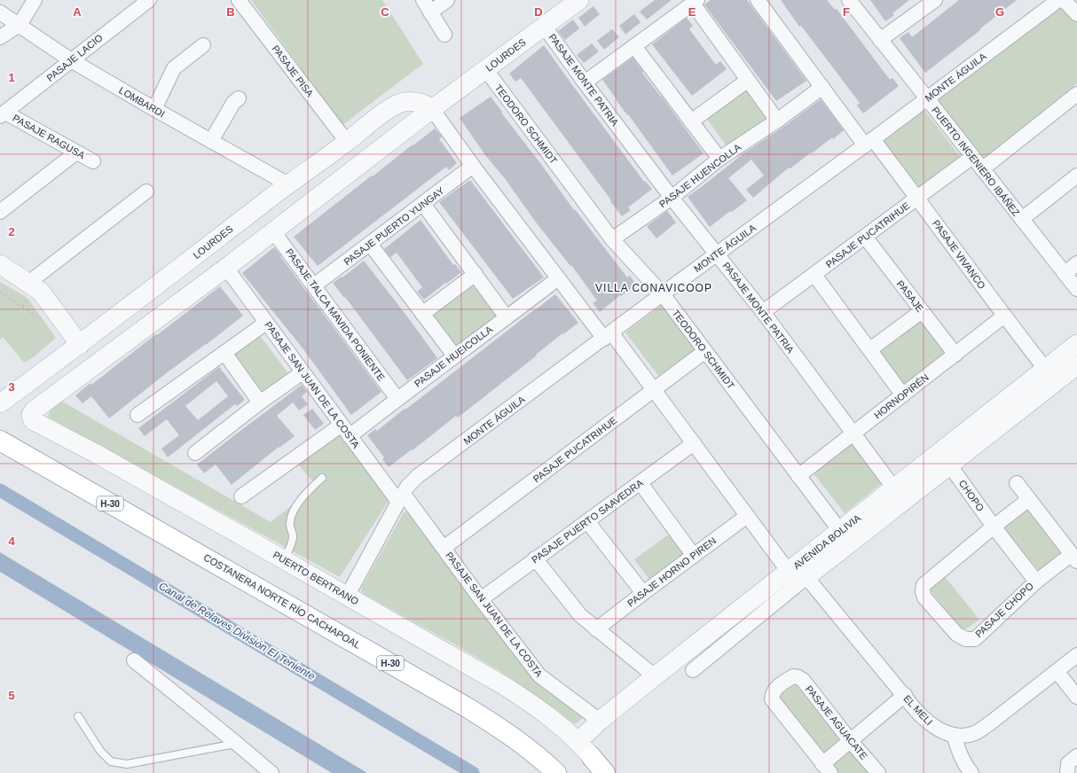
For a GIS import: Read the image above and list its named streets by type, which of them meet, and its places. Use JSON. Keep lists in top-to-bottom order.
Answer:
{
  "streets": {
    "main road": ["H-30", "COSTANERA NORTE RÍO CACHAPOAL"],
    "street": [
      "LOURDES",
      "PASAJE LACIO",
      "PASAJE PISA",
      "MONTE ÁGUILA",
      "PASAJE MONTE PATRIA",
      "LOMBARDI",
      "TEODORO SCHMIDT",
      "PASAJE RAGUSA",
      "PUERTO INGENIERO IBÁÑEZ",
      "PASAJE HUENCOLLA",
      "PASAJE PUERTO YUNGAY",
      "PASAJE PUCATRIHUE",
      "PASAJE VIVANCO",
      "PASAJE",
      "PASAJE TALCA MAVIDA PONIENTE",
      "PASAJE HUEICOLLA",
      "PASAJE SAN JUAN DE LA COSTA",
      "HORNOPIRÉN",
      "CHOPO",
      "PASAJE PUERTO SAAVEDRA",
      "AVENIDA BOLIVIA",
      "PASAJE HORNO PIREN",
      "PUERTO BERTRANO",
      "PASAJE CHOPO",
      "EL MELI",
      "PASAJE AGUACATE"
    ]
  },
  "crossings": [
    ["LOURDES", "PASAJE PISA"],
    ["LOURDES", "PASAJE MONTE PATRIA"],
    ["LOURDES", "LOMBARDI"],
    ["LOURDES", "TEODORO SCHMIDT"],
    ["LOURDES", "PASAJE TALCA MAVIDA PONIENTE"],
    ["LOURDES", "PASAJE SAN JUAN DE LA COSTA"],
    ["LOURDES", "PUERTO BERTRANO"],
    ["PASAJE LACIO", "LOMBARDI"],
    ["PASAJE LACIO", "PASAJE RAGUSA"],
    ["MONTE ÁGUILA", "PASAJE MONTE PATRIA"],
    ["MONTE ÁGUILA", "TEODORO SCHMIDT"],
    ["MONTE ÁGUILA", "PUERTO INGENIERO IBÁÑEZ"],
    ["MONTE ÁGUILA", "PASAJE VIVANCO"],
    ["MONTE ÁGUILA", "PASAJE SAN JUAN DE LA COSTA"],
    ["MONTE ÁGUILA", "PUERTO BERTRANO"],
    ["PASAJE MONTE PATRIA", "PASAJE HUENCOLLA"],
    ["PASAJE MONTE PATRIA", "PASAJE PUCATRIHUE"],
    ["PASAJE MONTE PATRIA", "HORNOPIRÉN"],
    ["PASAJE MONTE PATRIA", "AVENIDA BOLIVIA"],
    ["TEODORO SCHMIDT", "PASAJE HUENCOLLA"],
    ["TEODORO SCHMIDT", "PASAJE PUCATRIHUE"],
    ["TEODORO SCHMIDT", "HORNOPIRÉN"],
    ["TEODORO SCHMIDT", "AVENIDA BOLIVIA"],
    ["PUERTO INGENIERO IBÁÑEZ", "PASAJE PUCATRIHUE"],
    ["PASAJE HUENCOLLA", "PASAJE VIVANCO"],
    ["PASAJE PUERTO YUNGAY", "PASAJE TALCA MAVIDA PONIENTE"],
    ["PASAJE PUCATRIHUE", "PASAJE VIVANCO"],
    ["PASAJE PUCATRIHUE", "PASAJE"],
    ["PASAJE PUCATRIHUE", "PASAJE SAN JUAN DE LA COSTA"],
    ["PASAJE VIVANCO", "HORNOPIRÉN"],
    ["PASAJE VIVANCO", "AVENIDA BOLIVIA"],
    ["PASAJE", "HORNOPIRÉN"],
    ["PASAJE TALCA MAVIDA PONIENTE", "PASAJE HUEICOLLA"],
    ["PASAJE HUEICOLLA", "PASAJE SAN JUAN DE LA COSTA"],
    ["PASAJE SAN JUAN DE LA COSTA", "PASAJE PUERTO SAAVEDRA"],
    ["PASAJE SAN JUAN DE LA COSTA", "AVENIDA BOLIVIA"],
    ["CHOPO", "AVENIDA BOLIVIA"],
    ["CHOPO", "PASAJE CHOPO"],
    ["AVENIDA BOLIVIA", "PUERTO BERTRANO"],
    ["AVENIDA BOLIVIA", "EL MELI"]
  ],
  "districts": ["VILLA CONAVICOOP"],
  "water": ["Canal de Relaves División El Teniente"],
  "grid": {
    "columns": [
      "A",
      "B",
      "C",
      "D",
      "E",
      "F",
      "G"
    ],
    "rows": [
      "1",
      "2",
      "3",
      "4",
      "5"
    ]
  }
}
